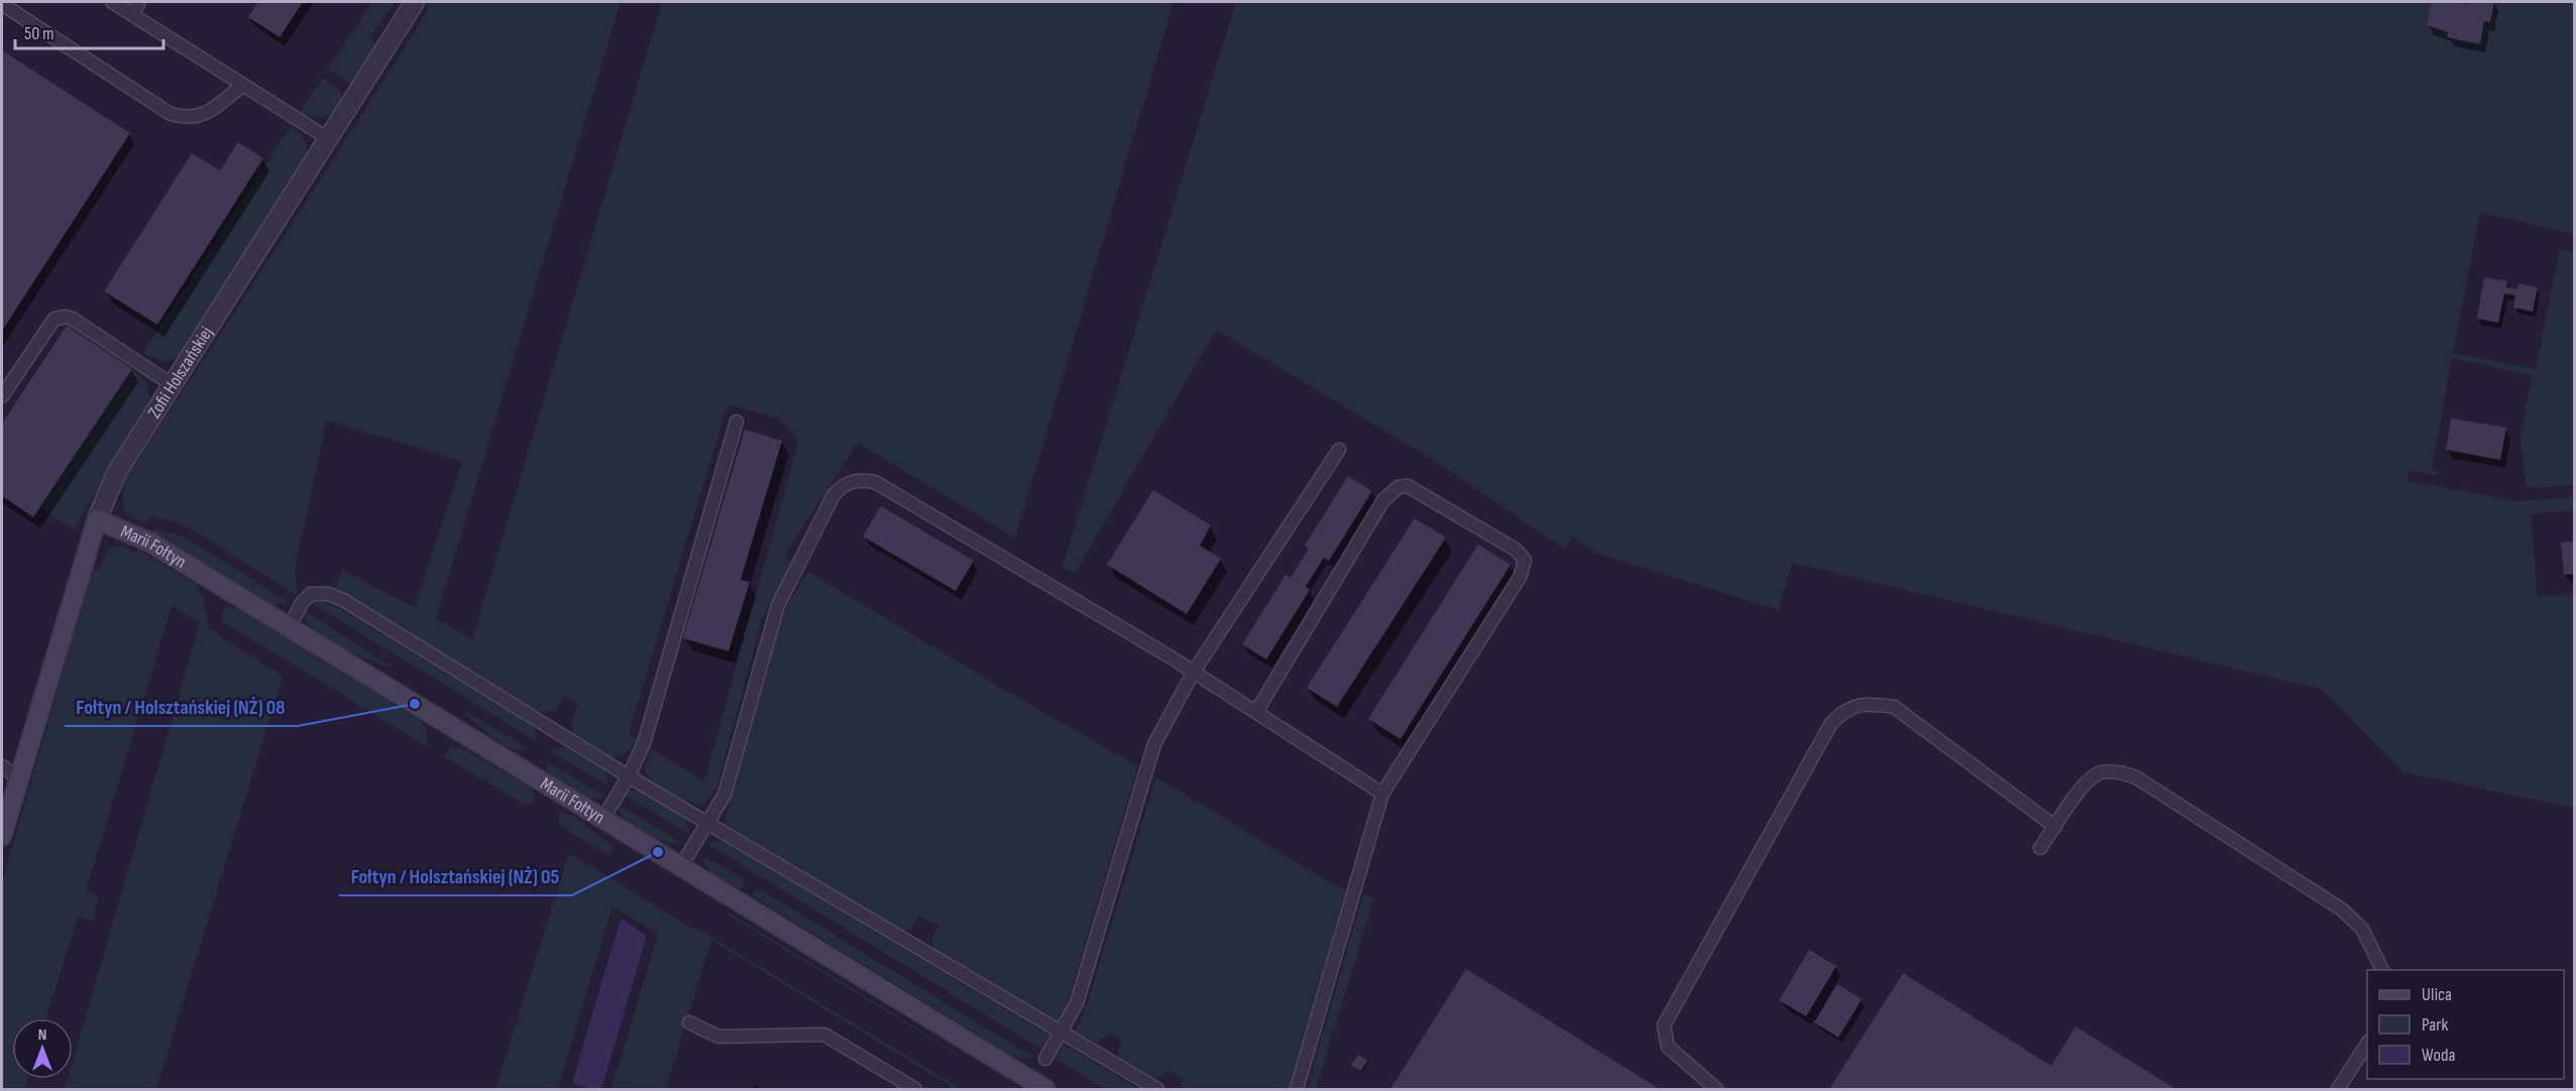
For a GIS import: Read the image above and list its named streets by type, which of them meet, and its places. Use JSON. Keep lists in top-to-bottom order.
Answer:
{
  "streets": {
    "street": ["Zofii Holszańskiej", "Marii Fołtyn"]
  },
  "crossings": [
    ["Zofii Holszańskiej", "Marii Fołtyn"]
  ],
  "places": ["Fołtyn / Holsztańskiej (NŻ) 08", "Fołtyn / Holsztańskiej (NŻ) 05"],
  "legend": ["Ulica", "Park", "Woda"],
  "scale_bar": "50 m",
  "north": "top"
}
